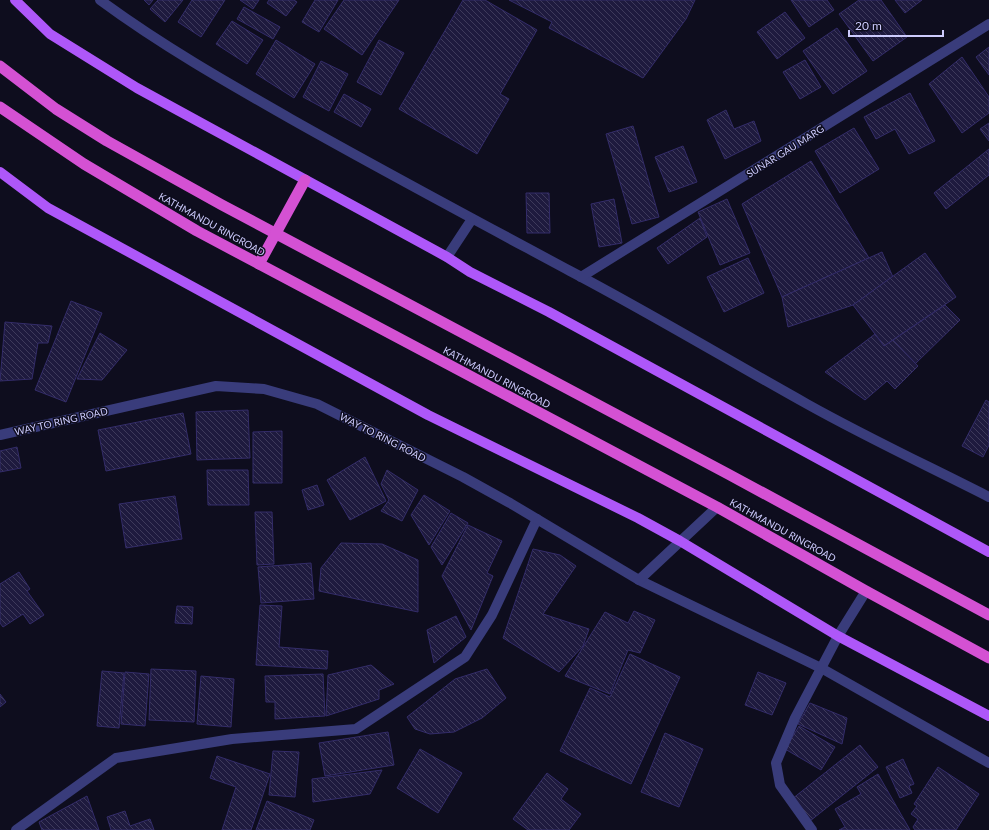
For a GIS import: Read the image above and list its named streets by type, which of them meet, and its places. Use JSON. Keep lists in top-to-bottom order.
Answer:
{
  "streets": {
    "highway": ["KATHMANDU RINGROAD"],
    "street": ["SUNAR GAU MARG", "WAY TO RING ROAD"]
  },
  "scale_bar": "20 m"
}
